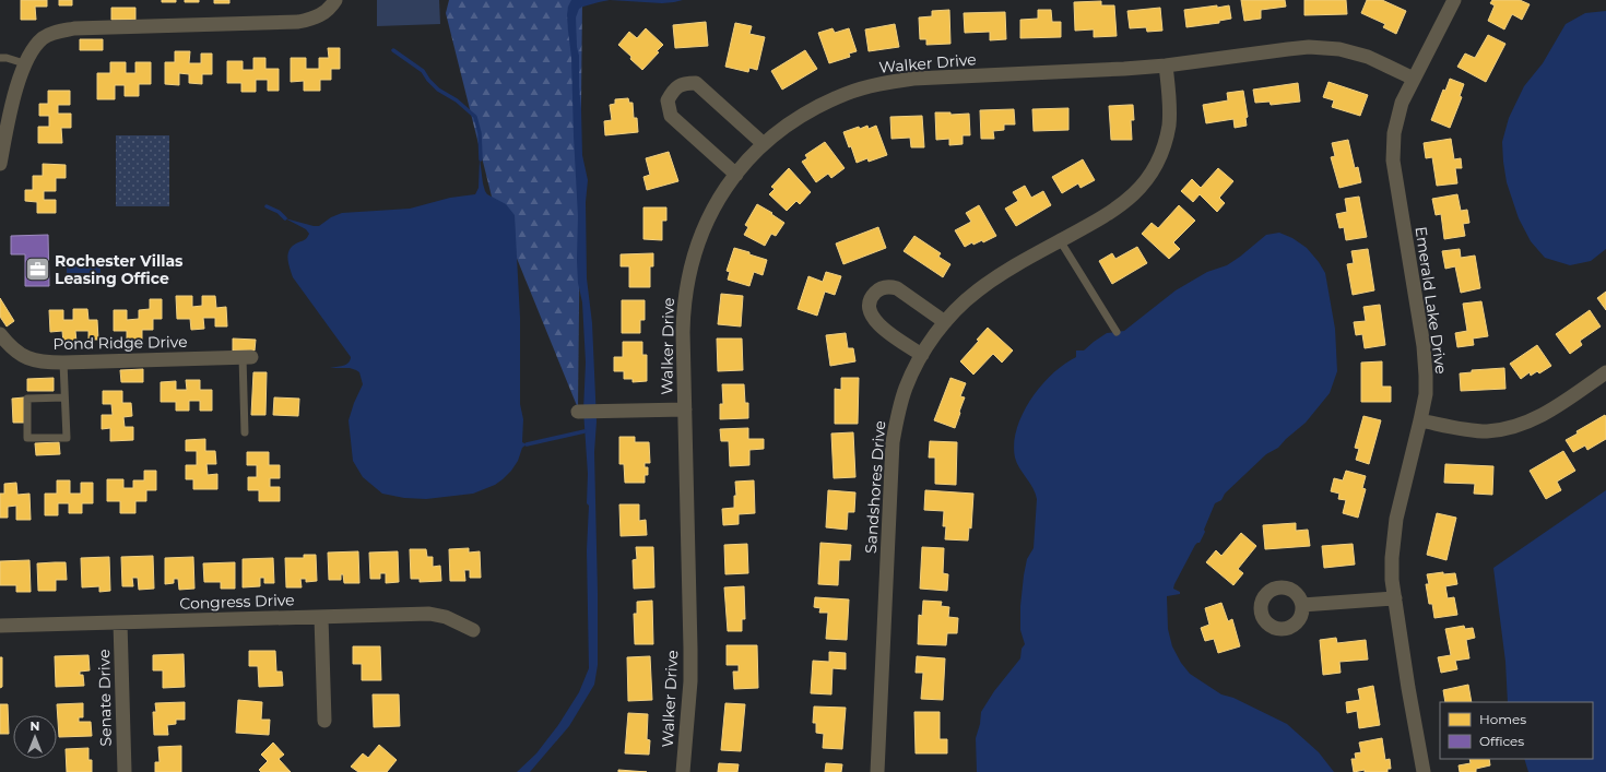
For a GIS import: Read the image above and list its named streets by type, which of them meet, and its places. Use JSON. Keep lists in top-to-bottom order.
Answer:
{
  "streets": {
    "street": [
      "Walker Drive",
      "Emerald Lake Drive",
      "Pond Ridge Drive",
      "Sandshores Drive",
      "Congress Drive",
      "Senate Drive"
    ]
  },
  "crossings": [
    ["Walker Drive", "Emerald Lake Drive"],
    ["Walker Drive", "Sandshores Drive"],
    ["Congress Drive", "Senate Drive"]
  ],
  "places": {
    "office": ["Rochester Villas Leasing Office"]
  },
  "legend": ["Homes", "Offices"],
  "north": "top"
}
